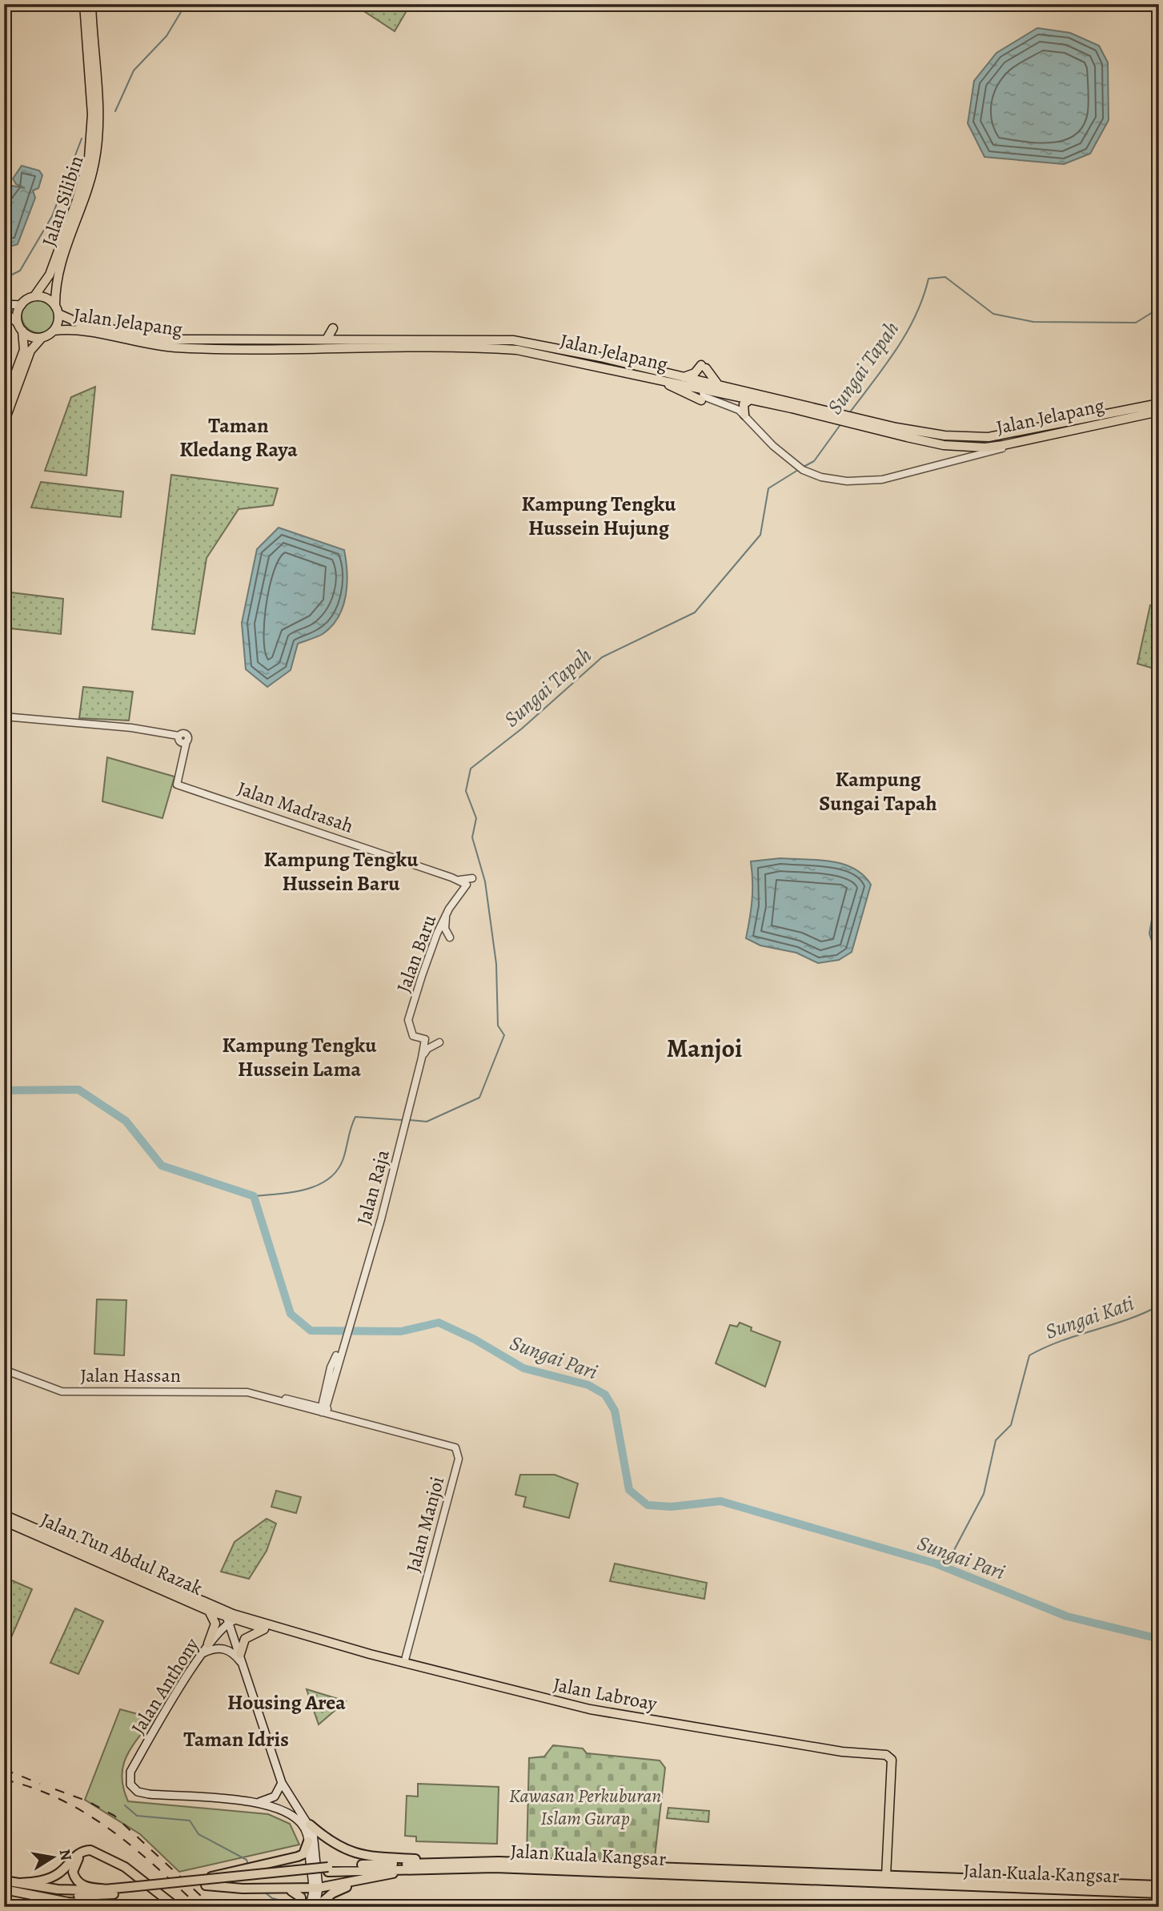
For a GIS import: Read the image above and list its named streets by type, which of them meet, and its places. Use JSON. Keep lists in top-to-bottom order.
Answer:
{
  "streets": {
    "highway": ["Jalan Kuala Kangsar"],
    "main road": [
      "Jalan Silibin",
      "Jalan Jelapang",
      "Jalan Tun Abdul Razak",
      "Jalan Anthony",
      "Jalan Labroay"
    ],
    "street": [
      "Jalan Madrasah",
      "Jalan Baru",
      "Jalan Raja",
      "Jalan Hassan",
      "Jalan Manjoi"
    ]
  },
  "crossings": [
    ["Jalan Silibin", "Jalan Jelapang"],
    ["Jalan Madrasah", "Jalan Baru"],
    ["Jalan Baru", "Jalan Raja"],
    ["Jalan Raja", "Jalan Hassan"],
    ["Jalan Raja", "Jalan Manjoi"],
    ["Jalan Hassan", "Jalan Manjoi"],
    ["Jalan Manjoi", "Jalan Labroay"],
    ["Jalan Tun Abdul Razak", "Jalan Anthony"],
    ["Jalan Tun Abdul Razak", "Jalan Labroay"]
  ],
  "districts": [
    "Taman Kledang Raya",
    "Kampung Tengku Hussein Hujung",
    "Kampung Sungai Tapah",
    "Kampung Tengku Hussein Baru",
    "Kampung Tengku Hussein Lama",
    "Manjoi",
    "Housing Area",
    "Taman Idris"
  ],
  "water": ["Sungai Tapah", "Sungai Kati", "Sungai Pari"],
  "parks": ["Kawasan Perkuburan Islam Gurap"],
  "north": "right"
}
